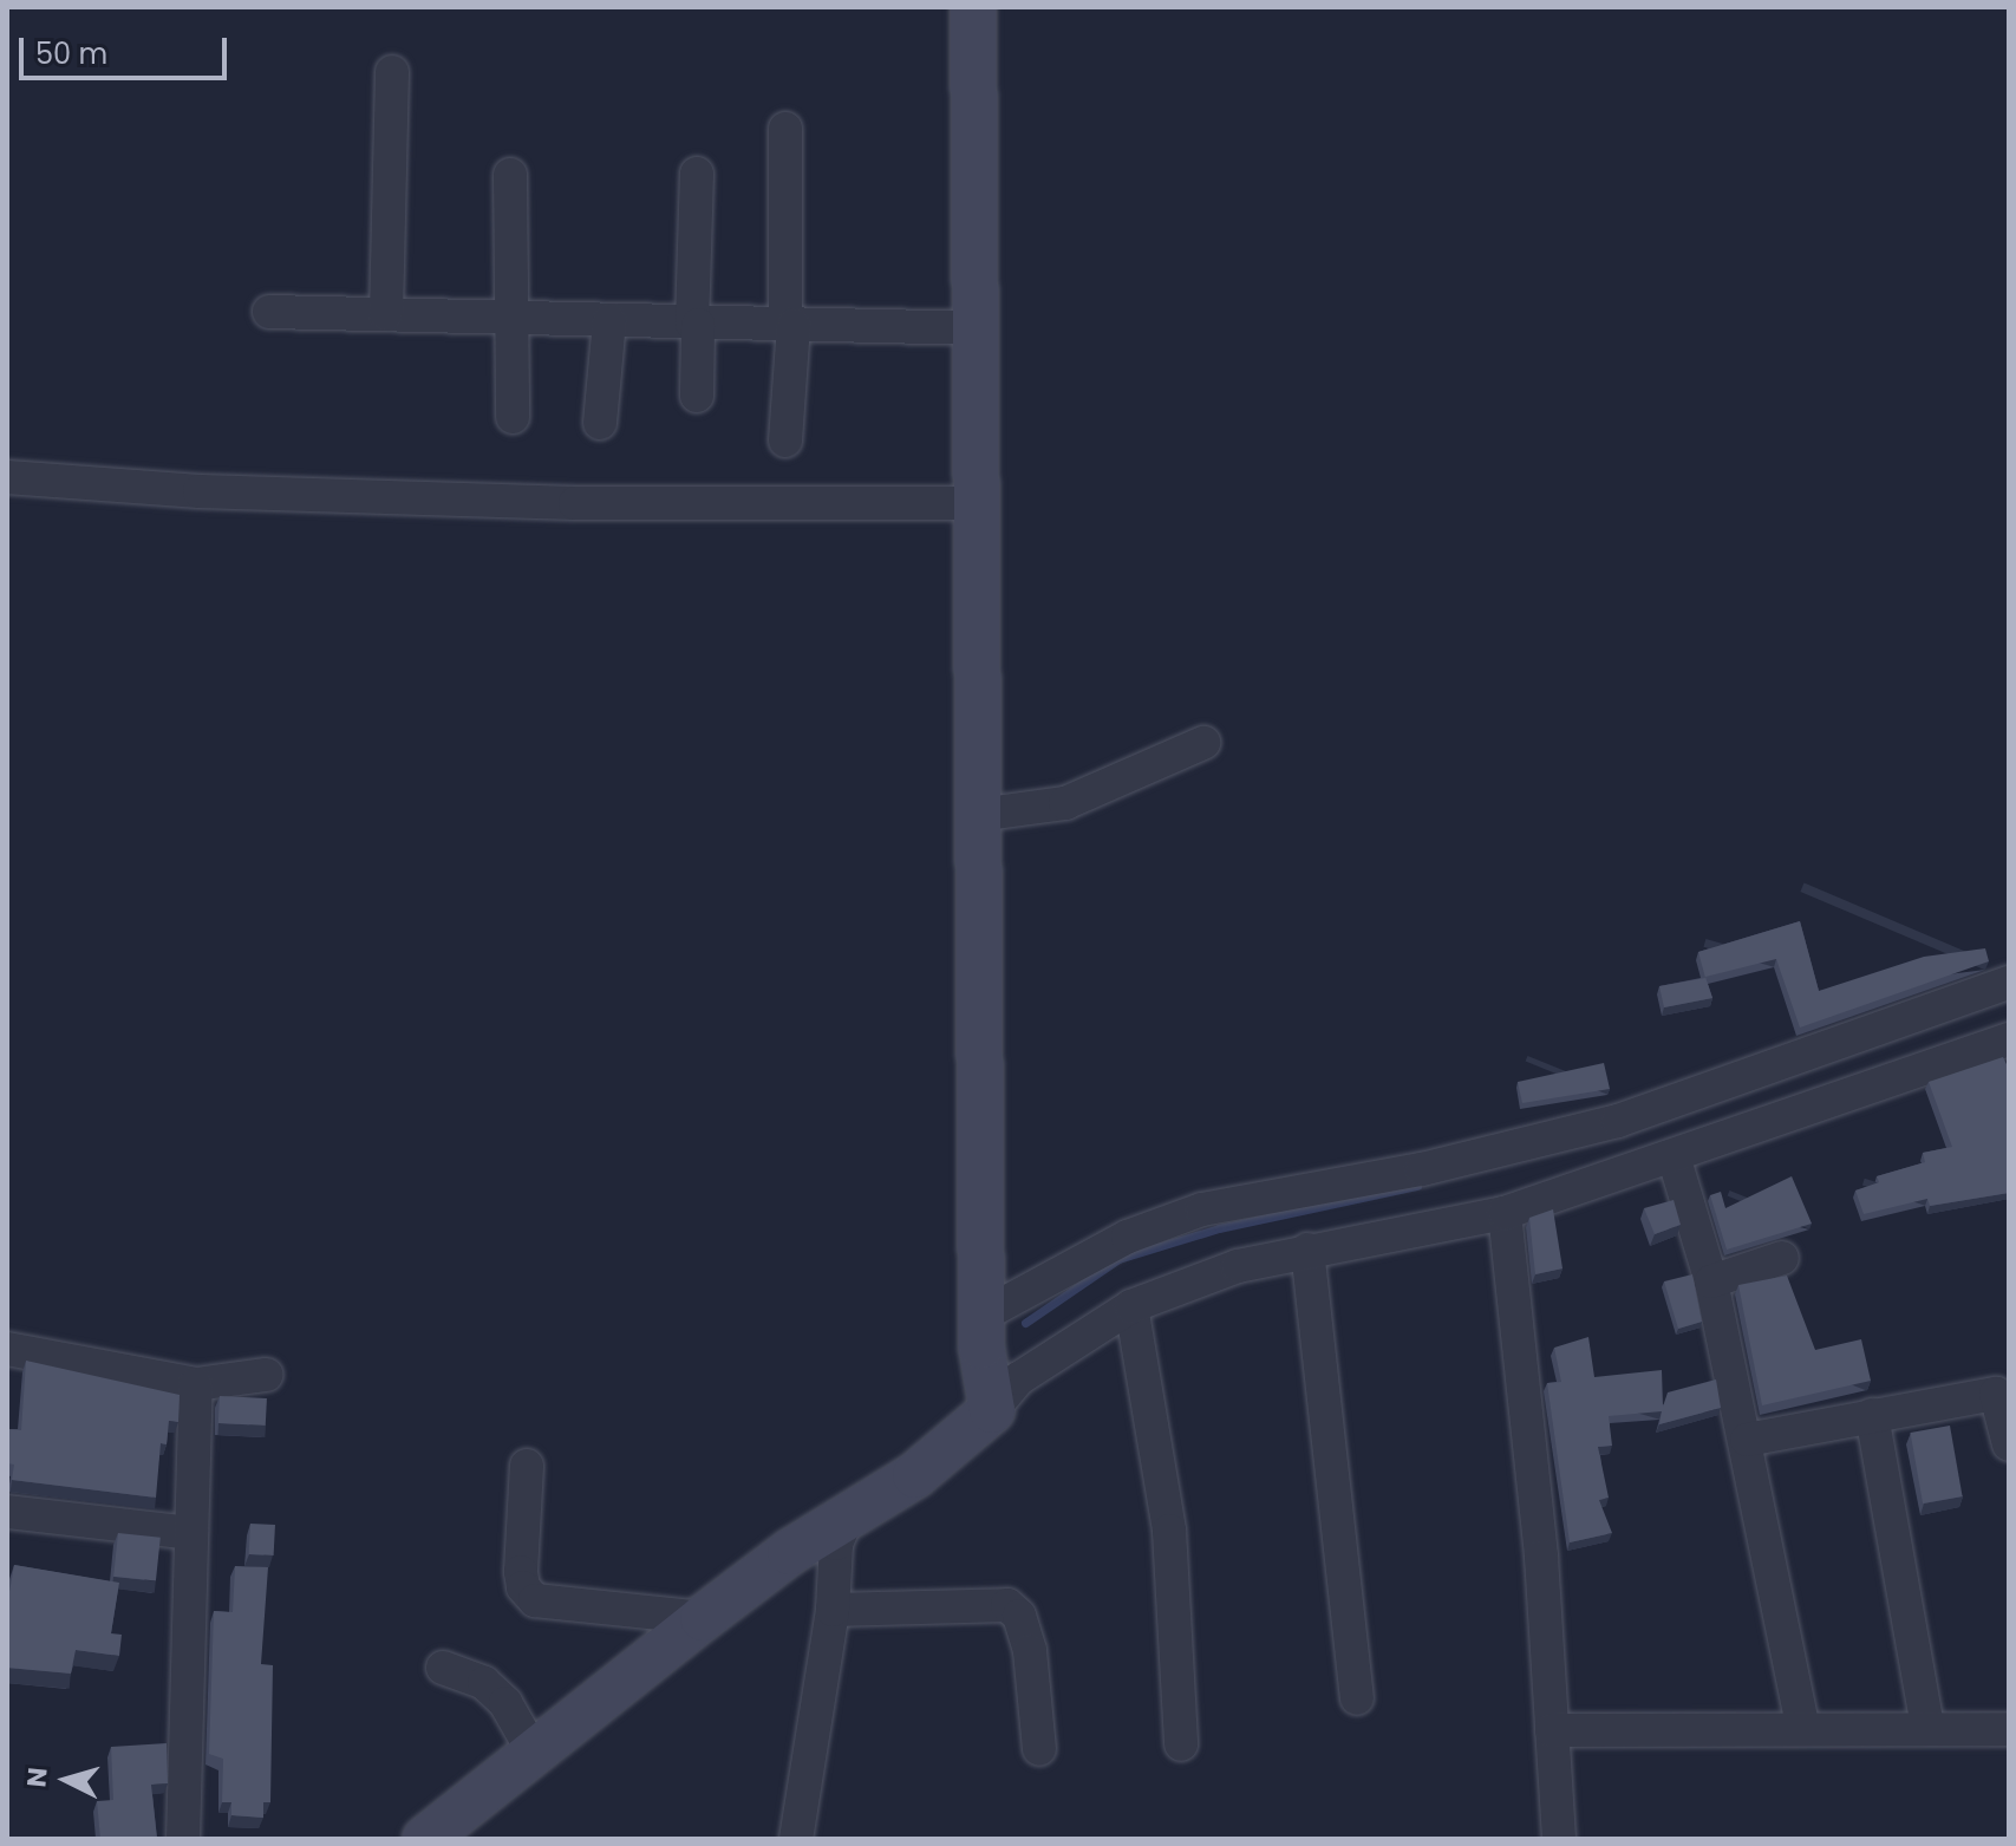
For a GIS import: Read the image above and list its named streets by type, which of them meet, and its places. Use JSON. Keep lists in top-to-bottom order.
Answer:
{
  "scale_bar": "50 m",
  "north": "left"
}
